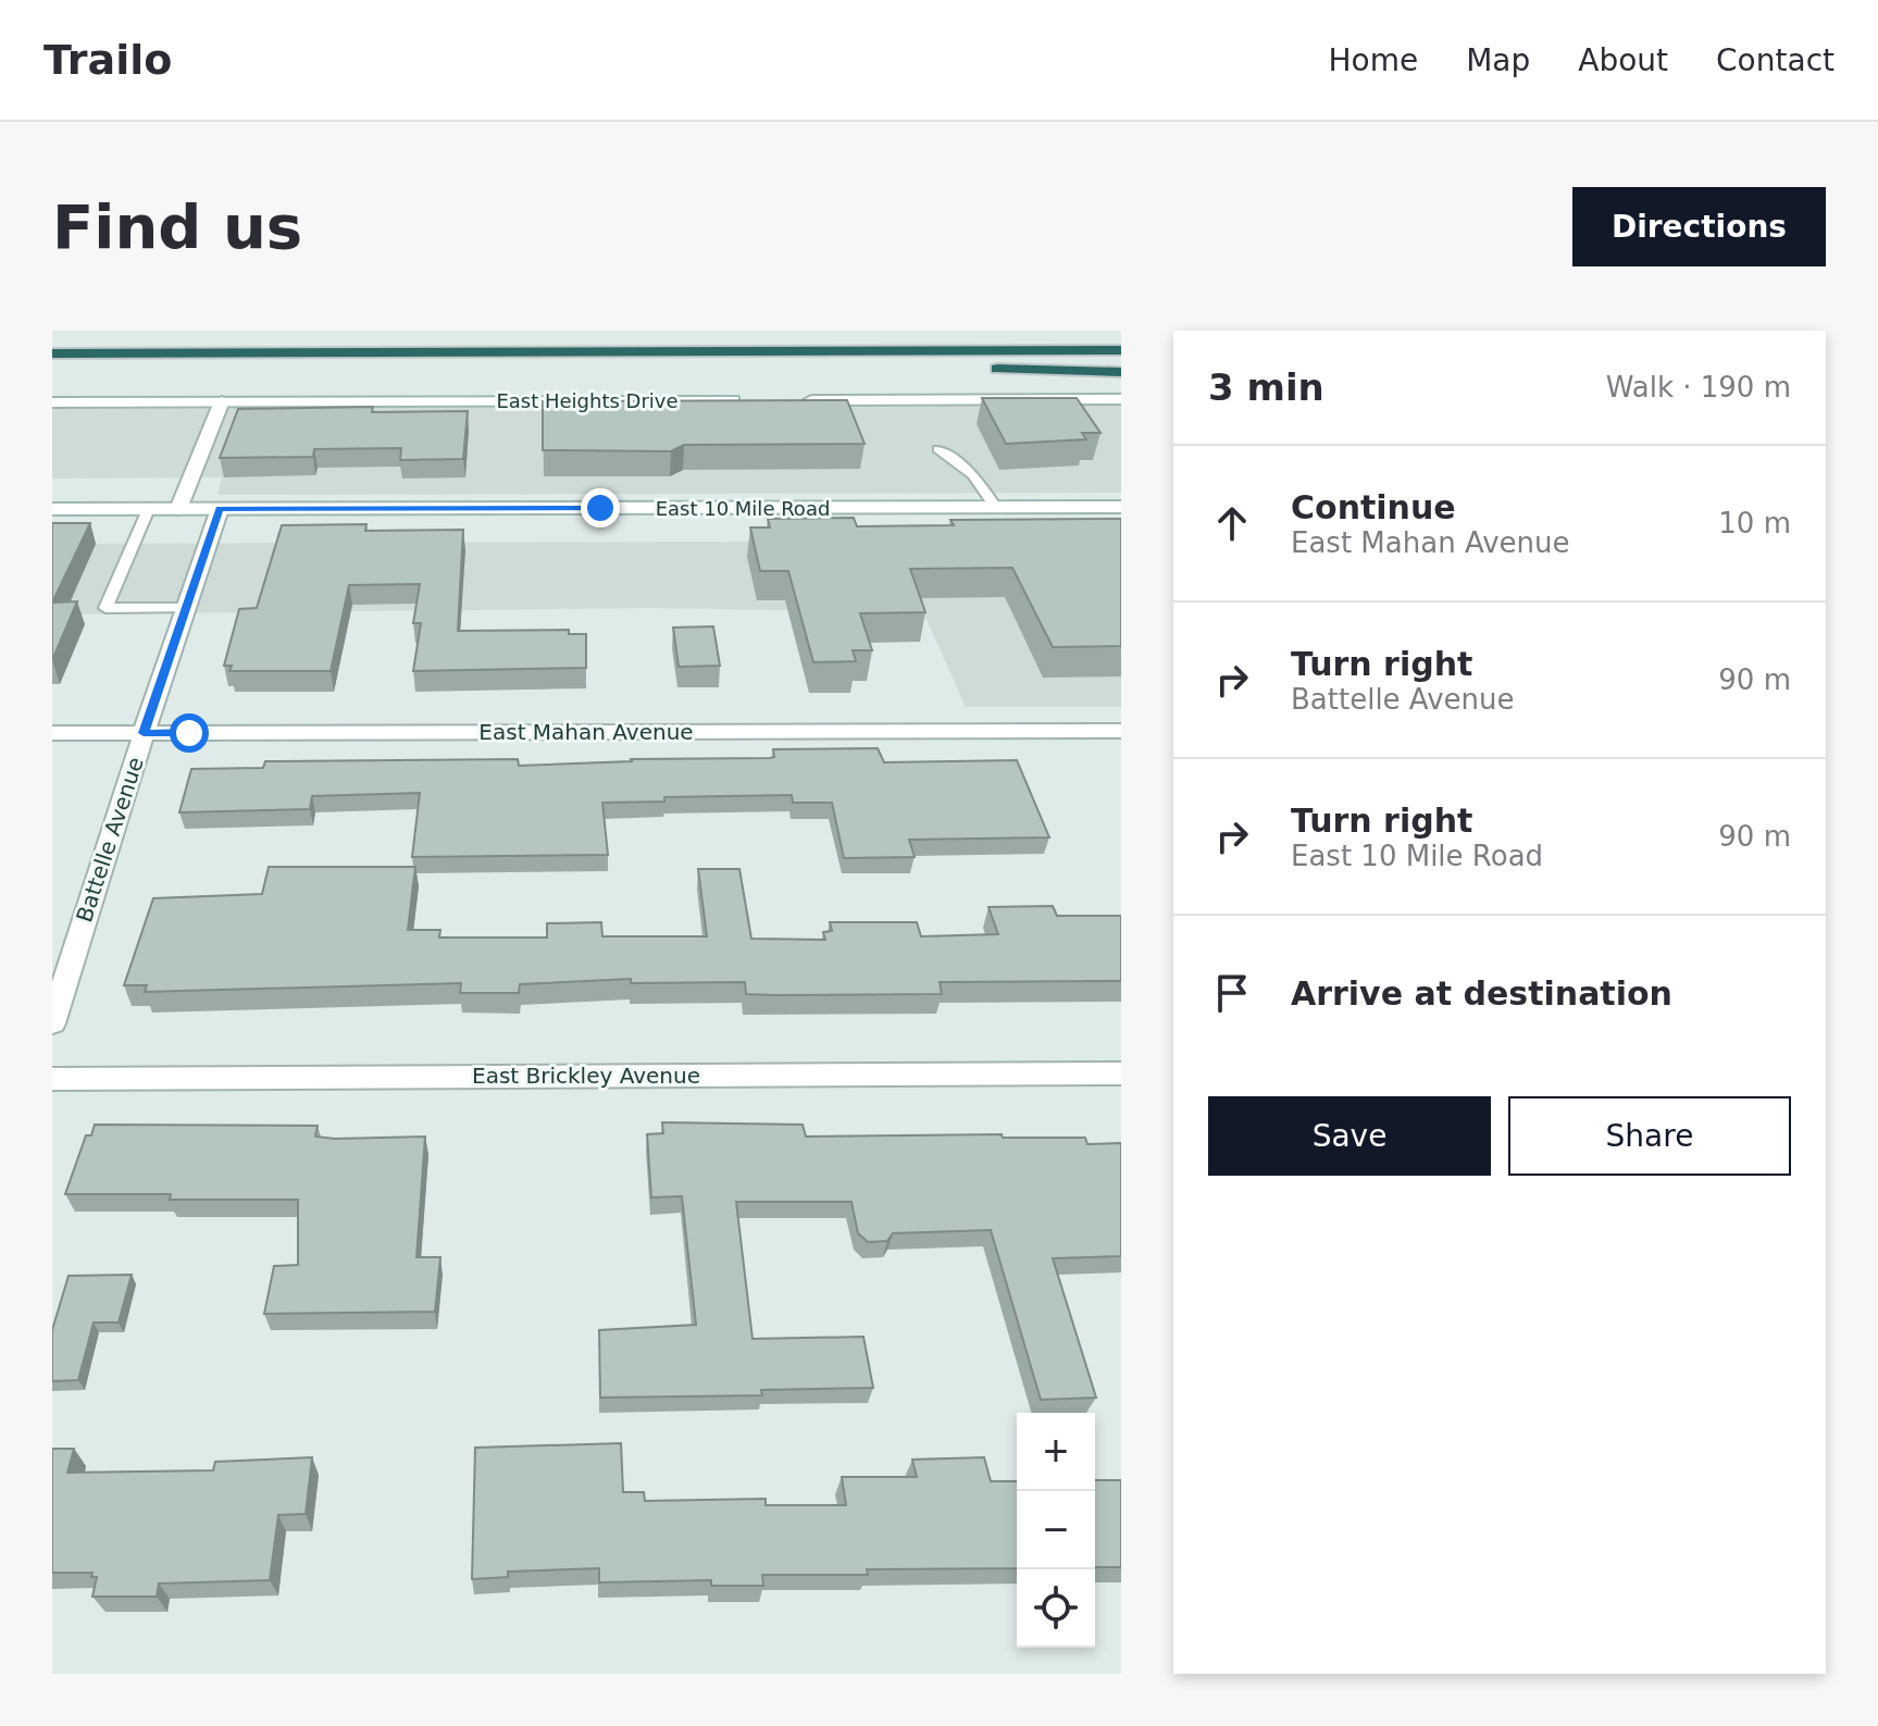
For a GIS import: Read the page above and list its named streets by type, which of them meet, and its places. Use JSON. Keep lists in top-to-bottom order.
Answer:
{
  "streets": {
    "street": [
      "East Heights Drive",
      "East 10 Mile Road",
      "East Mahan Avenue",
      "Battelle Avenue",
      "East Brickley Avenue"
    ]
  },
  "crossings": [
    ["East 10 Mile Road", "Battelle Avenue"],
    ["East Mahan Avenue", "Battelle Avenue"]
  ],
  "page": {
    "header": "Trailo",
    "nav": [
      "Home",
      "Map",
      "About",
      "Contact"
    ],
    "buttons": [
      "Directions",
      ["Save", "Share"]
    ],
    "title": "Find us",
    "heading": ["3 min", "Walk · 190 m"],
    "list": [
      ["Continue", "East Mahan Avenue", "10 m"],
      ["Turn right", "Battelle Avenue", "90 m"],
      ["Turn right", "East 10 Mile Road", "90 m"],
      "Arrive at destination"
    ],
    "map_buttons": ["+", "−"]
  }
}
